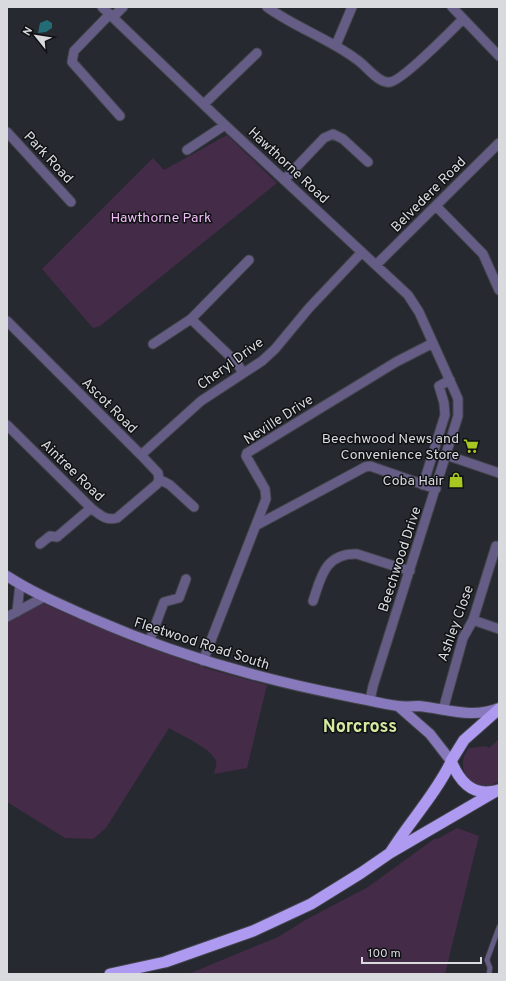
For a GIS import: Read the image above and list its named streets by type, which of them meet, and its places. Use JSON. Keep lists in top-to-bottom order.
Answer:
{
  "streets": {
    "main road": ["Fleetwood Road South"],
    "street": [
      "Park Road",
      "Hawthorne Road",
      "Belvedere Road",
      "Cheryl Drive",
      "Ascot Road",
      "Neville Drive",
      "Aintree Road",
      "Beechwood Drive",
      "Ashley Close"
    ]
  },
  "crossings": [
    ["Hawthorne Road", "Belvedere Road"],
    ["Hawthorne Road", "Cheryl Drive"],
    ["Hawthorne Road", "Neville Drive"],
    ["Hawthorne Road", "Beechwood Drive"],
    ["Cheryl Drive", "Ascot Road"],
    ["Ascot Road", "Aintree Road"],
    ["Neville Drive", "Fleetwood Road South"],
    ["Beechwood Drive", "Fleetwood Road South"],
    ["Ashley Close", "Fleetwood Road South"]
  ],
  "districts": ["Norcross"],
  "parks": ["Hawthorne Park"],
  "places": {
    "supermarket": ["Beechwood News and Convenience Store"],
    "shop": ["Coba Hair"]
  },
  "scale_bar": "100 m",
  "north": "top left"
}
